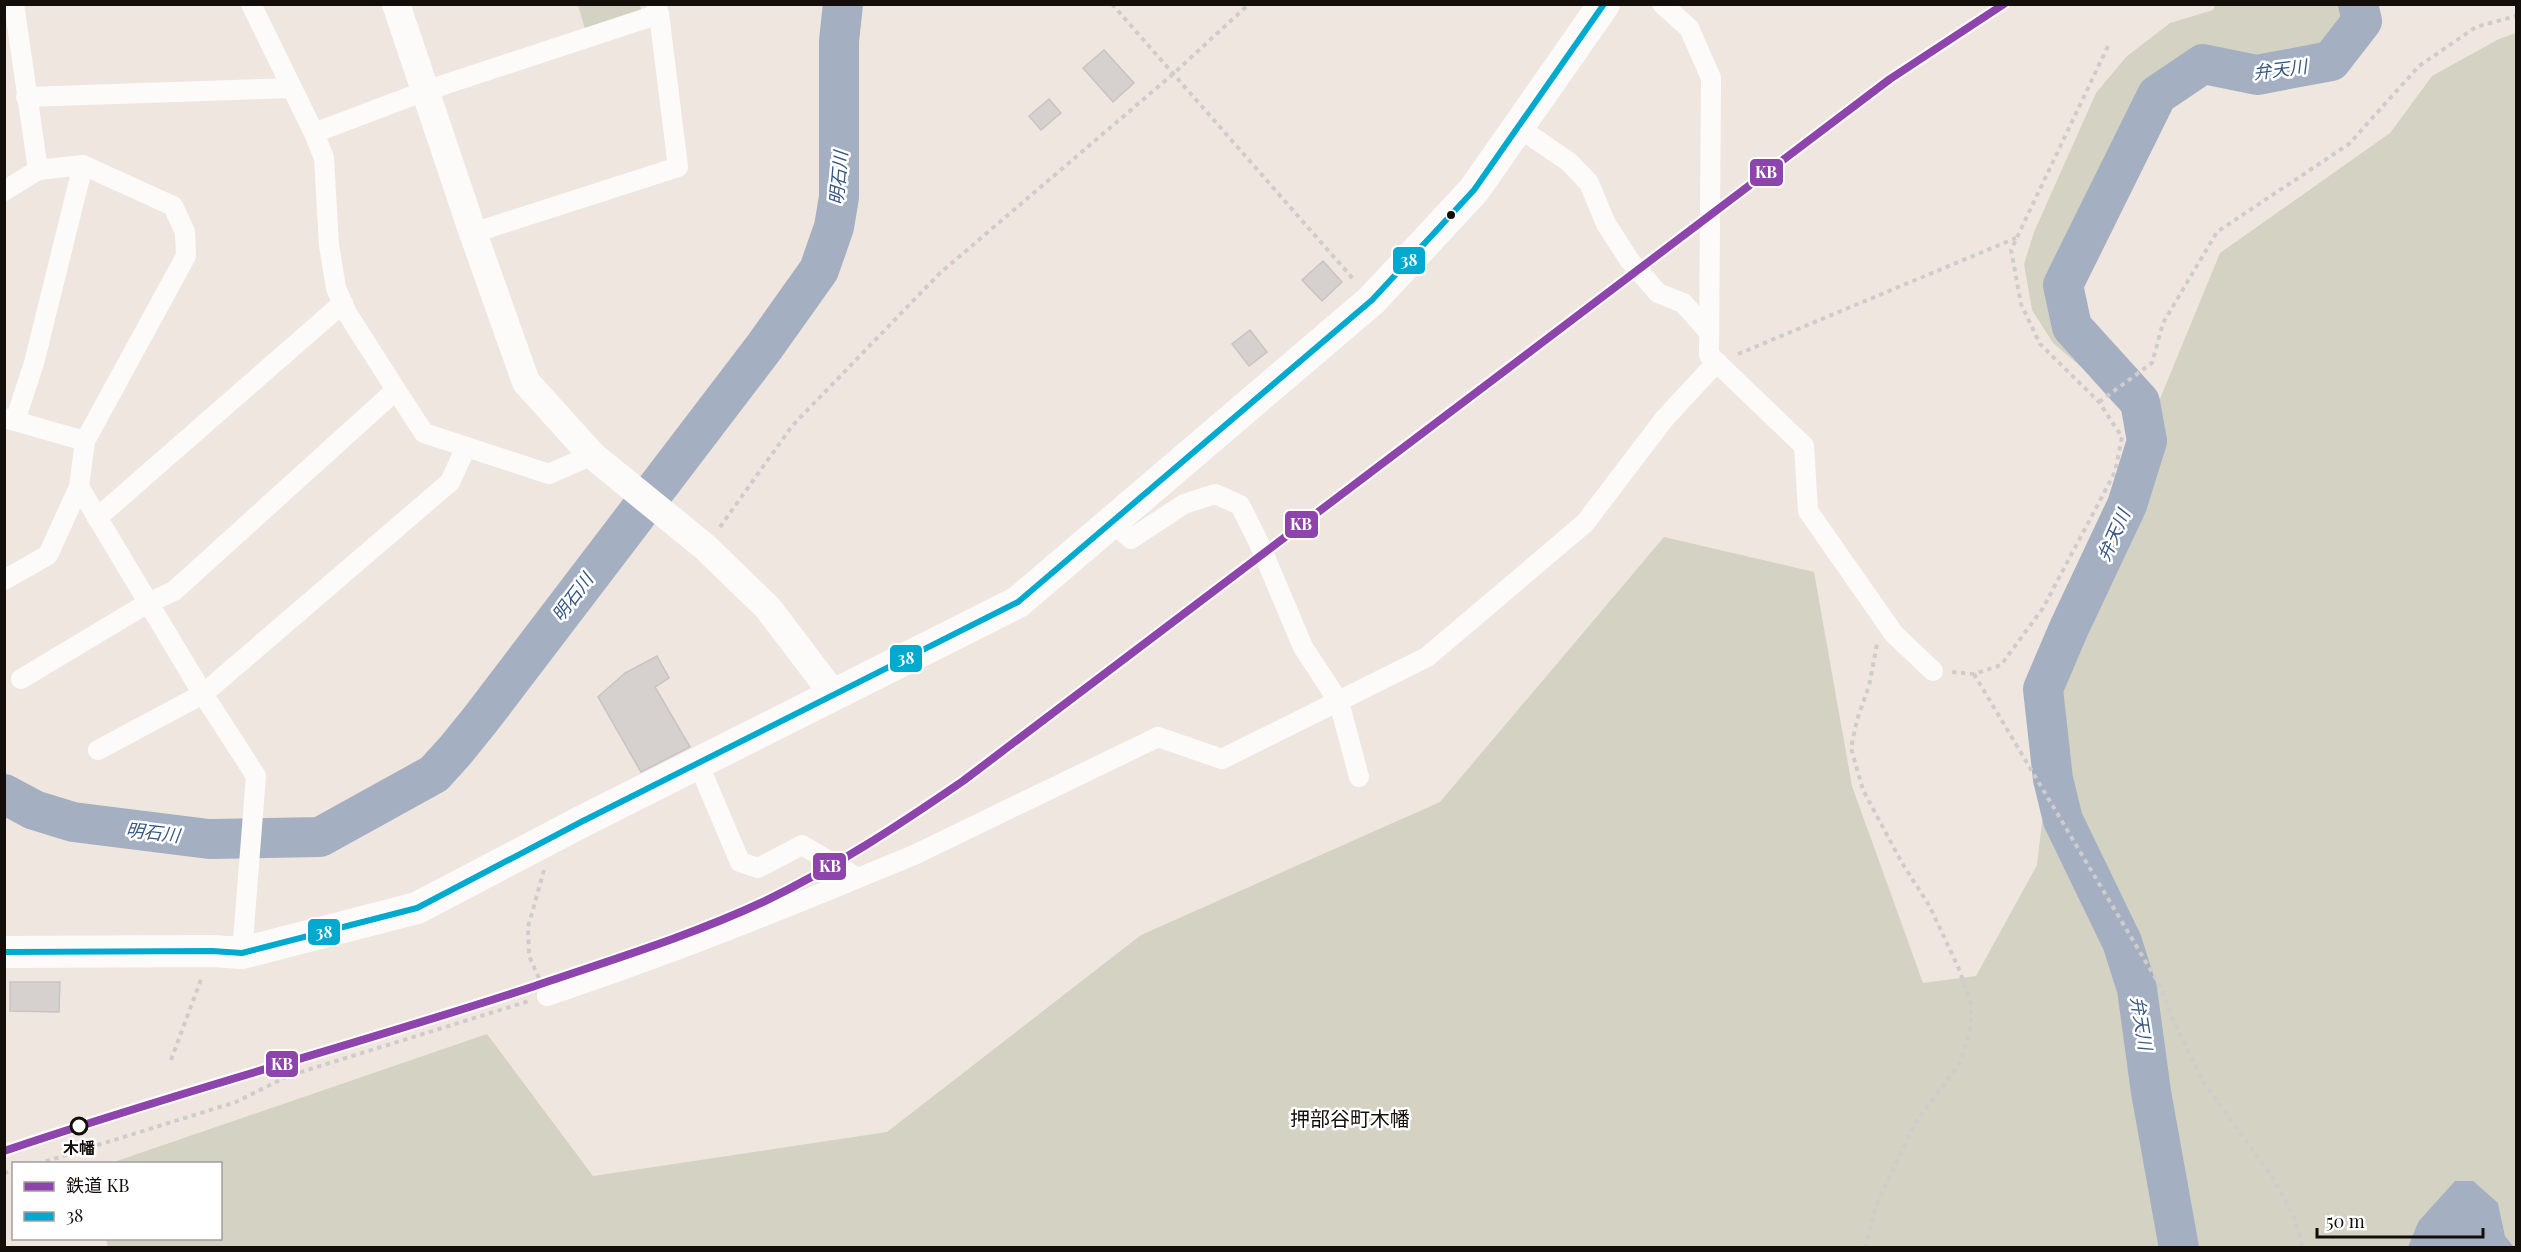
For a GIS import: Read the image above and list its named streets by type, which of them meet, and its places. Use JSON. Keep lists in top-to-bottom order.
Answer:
{
  "districts": ["押部谷町木幡"],
  "water": ["弁天川", "明石川"],
  "places": ["木幡"],
  "lines": ["rail line KB", "transit line 38"],
  "legend": ["鉄道 KB", "38"],
  "scale_bar": "50 m"
}
